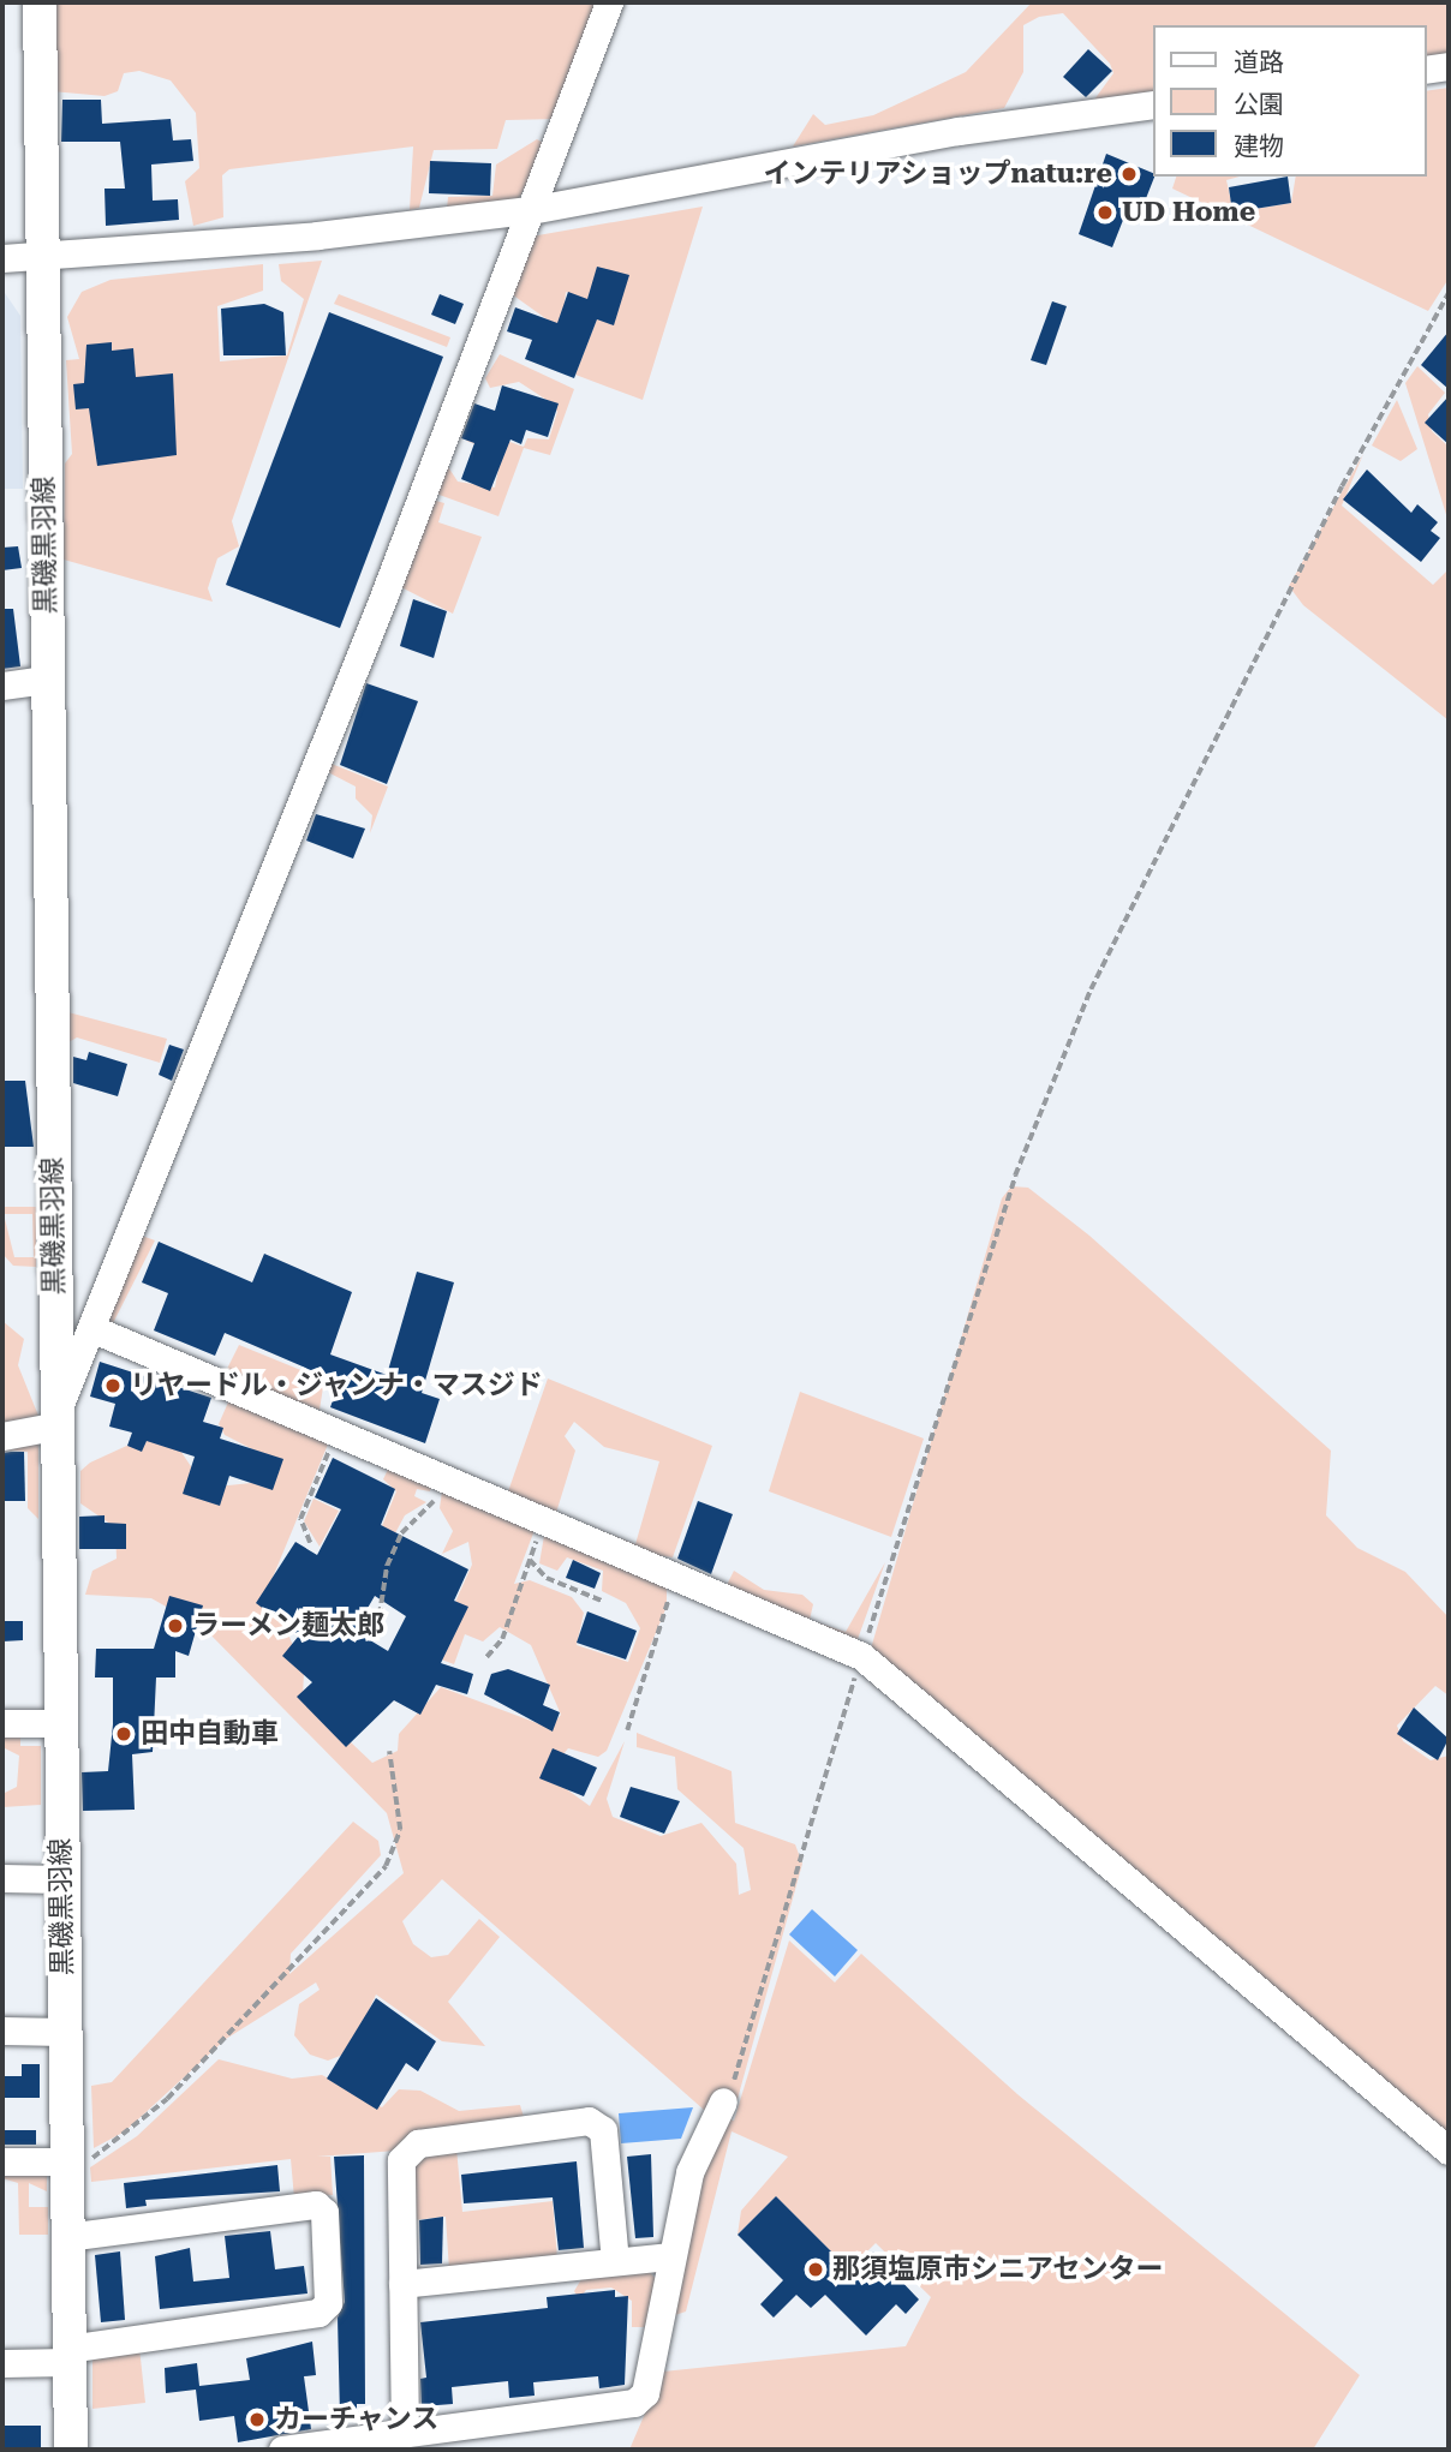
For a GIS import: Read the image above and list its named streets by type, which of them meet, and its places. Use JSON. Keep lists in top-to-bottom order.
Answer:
{
  "streets": {
    "main road": ["黒磯黒羽線"]
  },
  "places": [
    "インテリアショップnatu:re",
    "UD Home",
    "リヤードル・ジャンナ・マスジド",
    "ラーメン麺太郎",
    "田中自動車",
    "那須塩原市シニアセンター",
    "カーチャンス"
  ],
  "legend": ["道路", "公園", "建物"]
}
